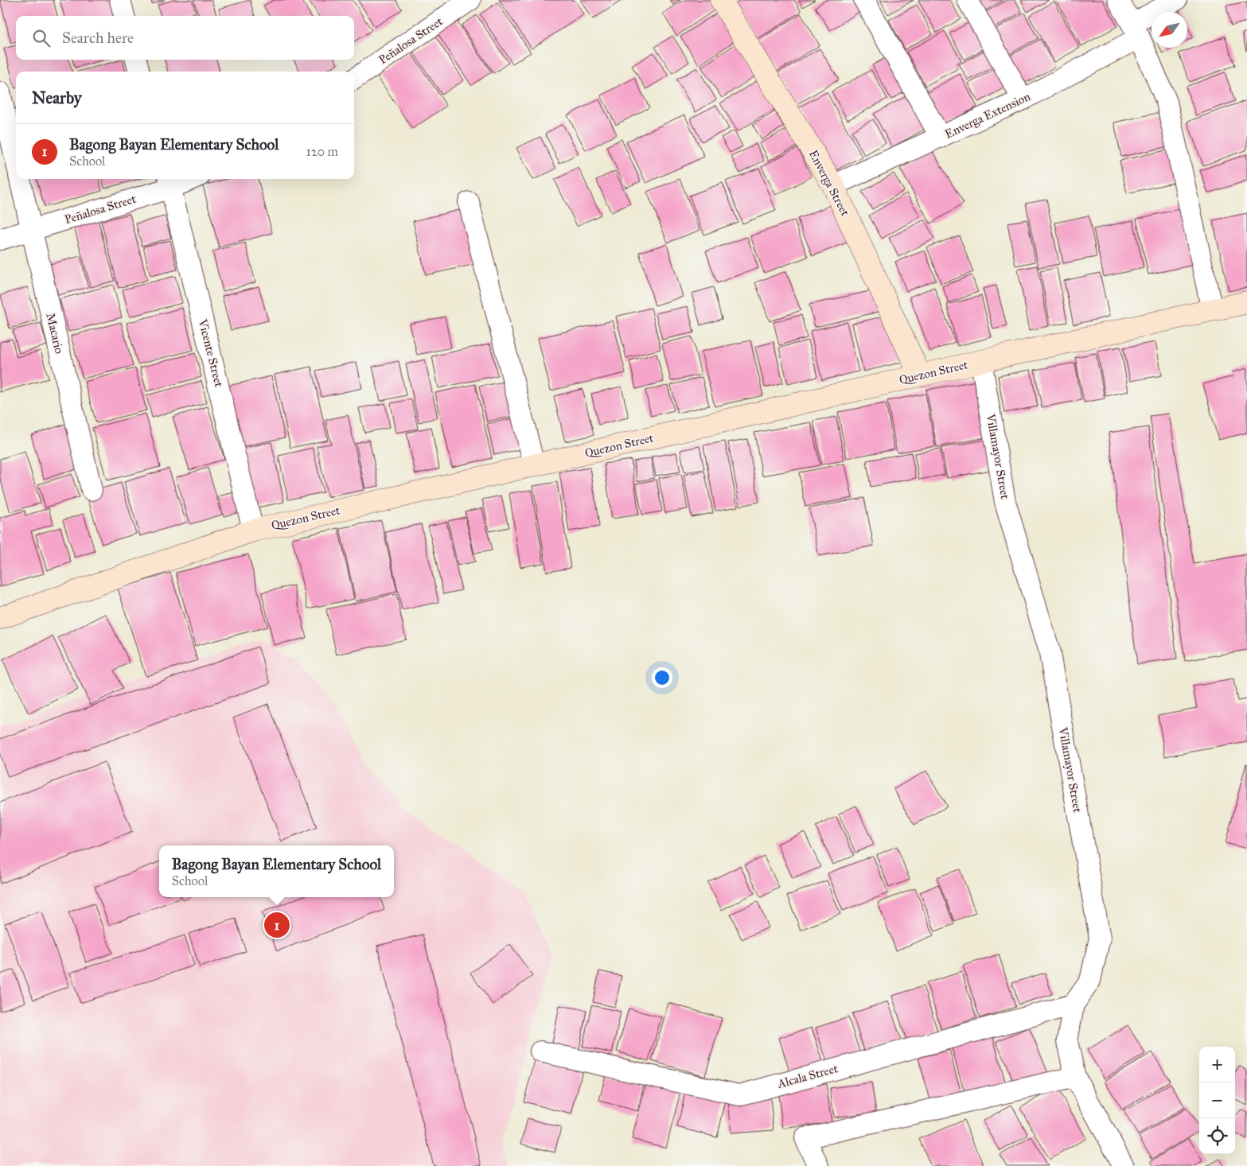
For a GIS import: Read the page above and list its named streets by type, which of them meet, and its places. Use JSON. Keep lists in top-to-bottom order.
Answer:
{
  "streets": {
    "main road": ["Enverga Street", "Quezon Street"],
    "street": [
      "Peñalosa Street",
      "Enverga Extension",
      "Macario",
      "Vicente Street",
      "Villamayor Street",
      "Alcala Street"
    ]
  },
  "crossings": [
    ["Peñalosa Street", "Macario"],
    ["Peñalosa Street", "Vicente Street"],
    ["Enverga Extension", "Enverga Street"],
    ["Enverga Street", "Quezon Street"],
    ["Vicente Street", "Quezon Street"],
    ["Quezon Street", "Villamayor Street"],
    ["Villamayor Street", "Alcala Street"]
  ],
  "north": "bottom left",
  "page": {
    "search": "Search here",
    "heading": "Nearby",
    "list": [
      {
        "mark": "1",
        "name": "Bagong Bayan Elementary School",
        "note": "School",
        "value": "120 m"
      }
    ],
    "popup": ["Bagong Bayan Elementary School", "School"],
    "pins": "1",
    "map_buttons": ["+", "−"]
  }
}
